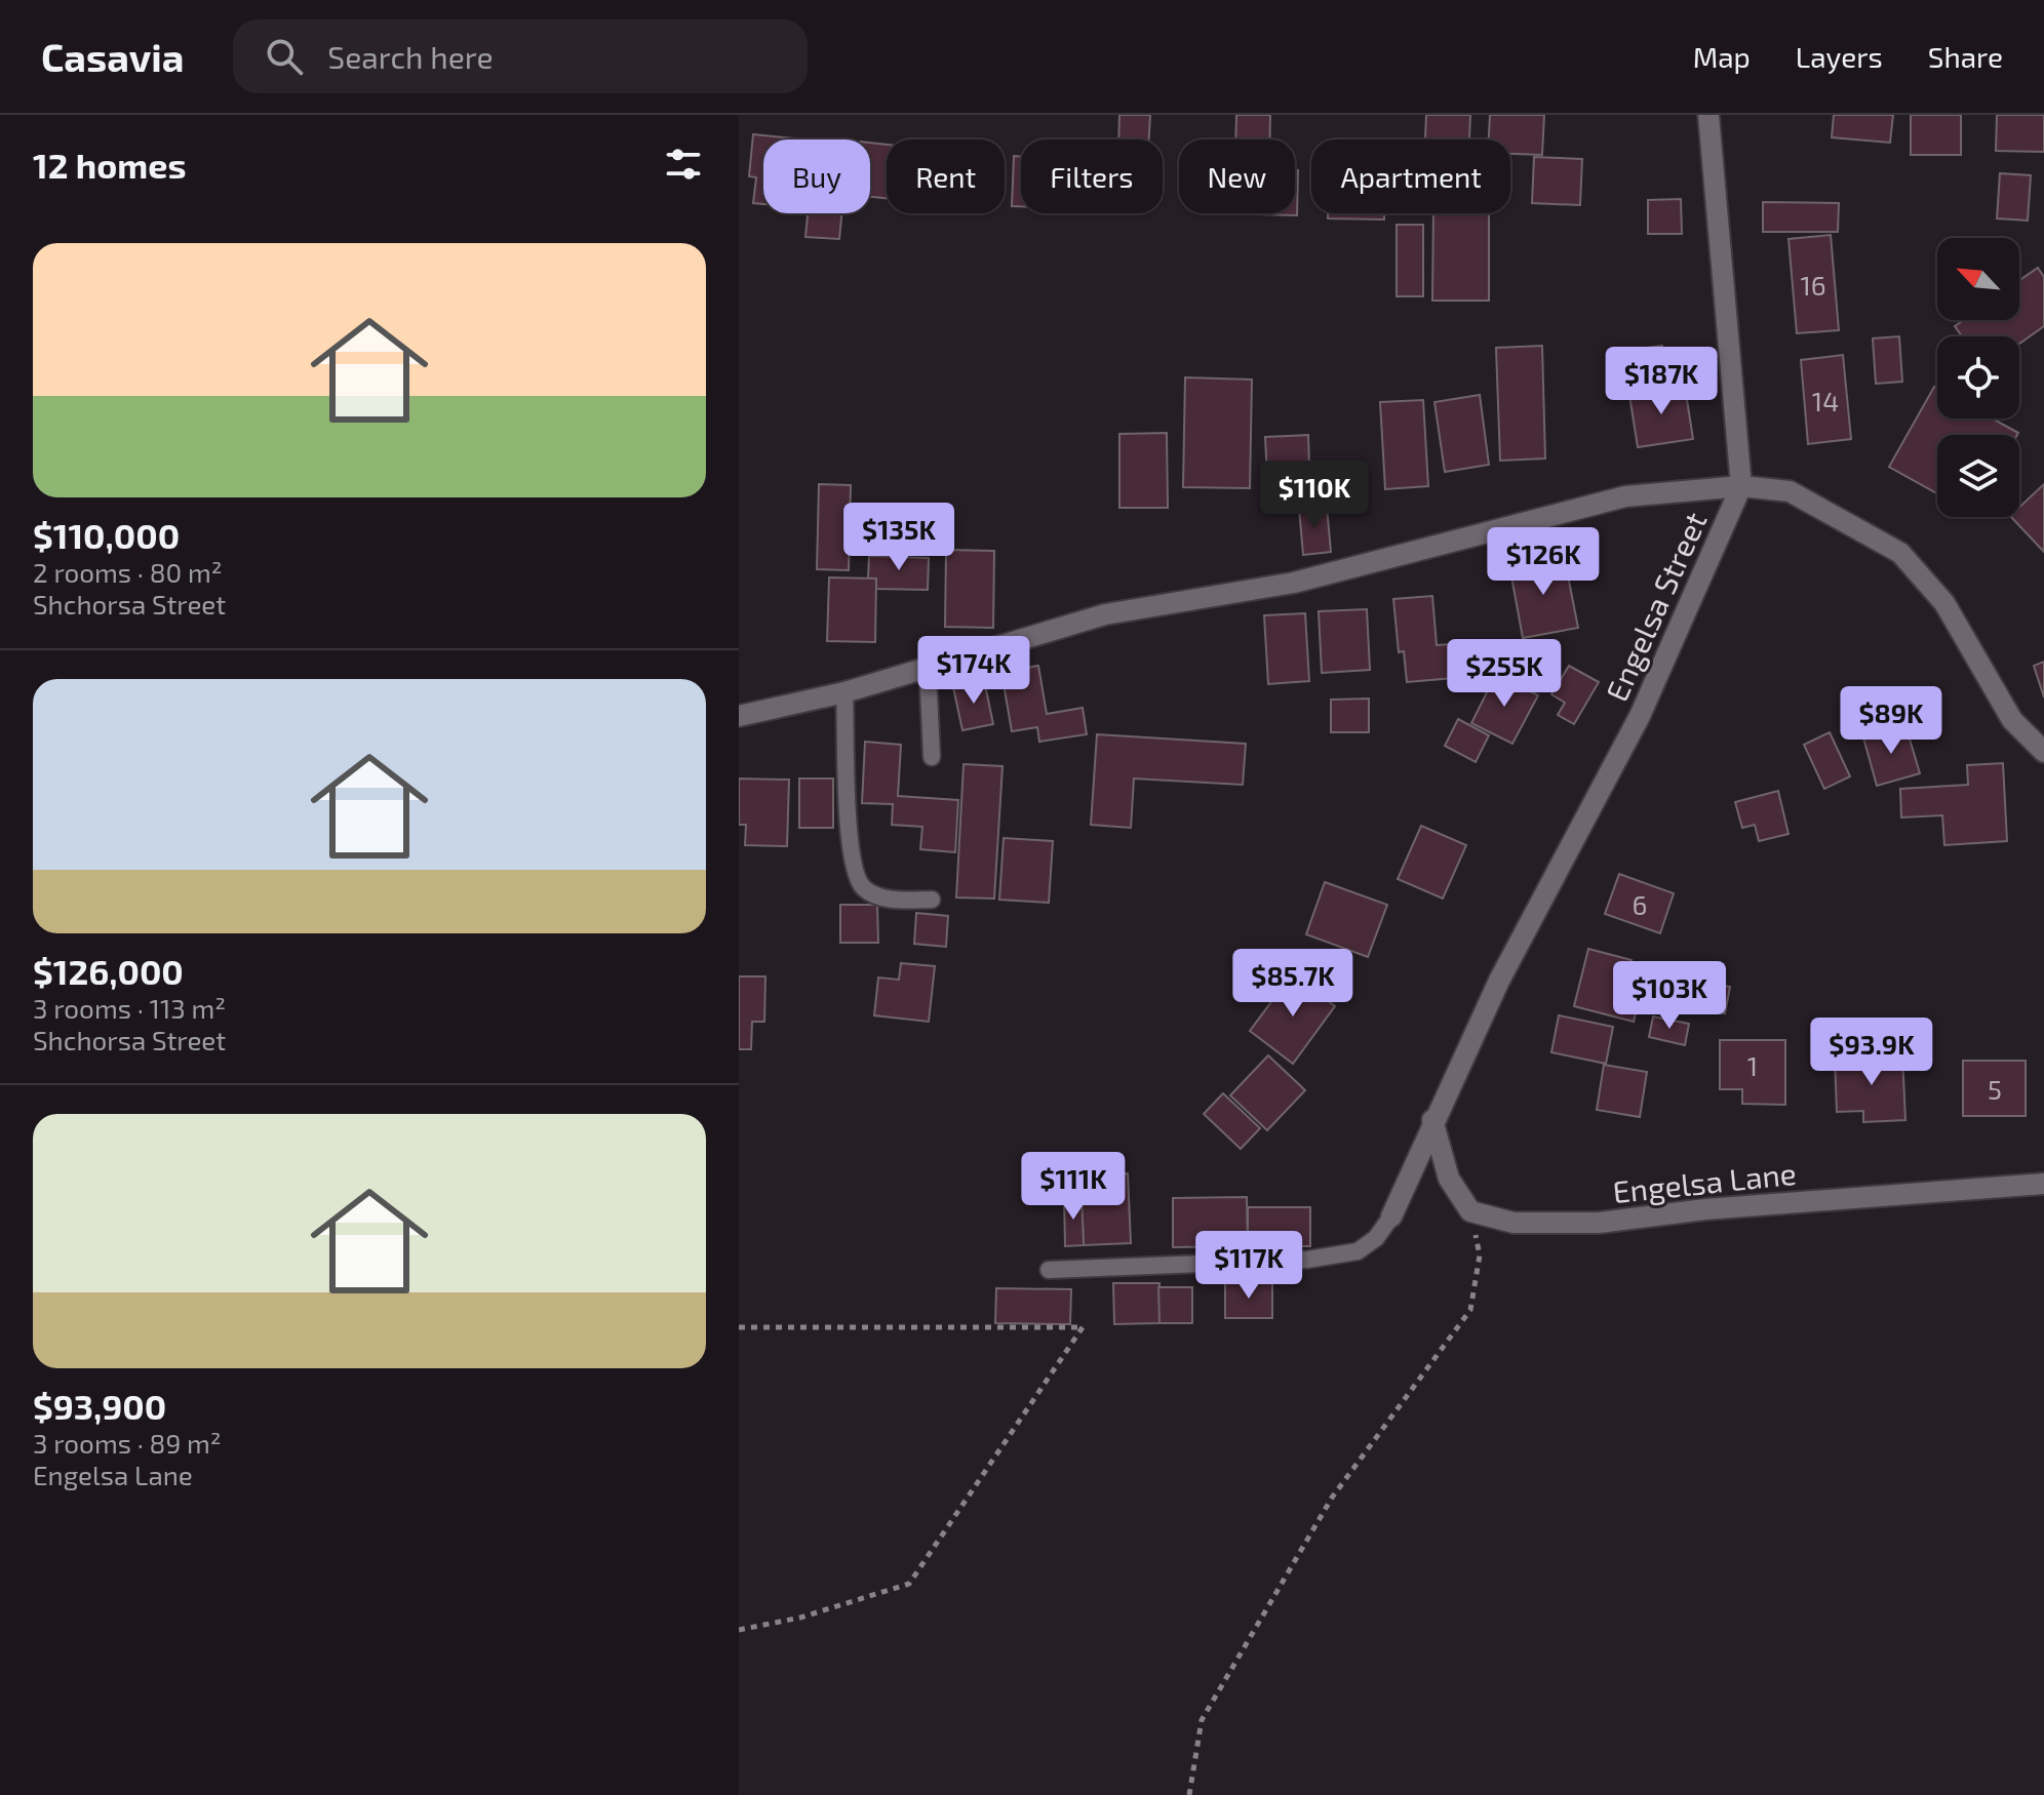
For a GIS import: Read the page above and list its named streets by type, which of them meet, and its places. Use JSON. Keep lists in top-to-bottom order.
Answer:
{
  "streets": {
    "street": ["Engelsa Street", "Engelsa Lane"]
  },
  "house_numbers": [
    "16",
    "14",
    "6",
    "1",
    "5"
  ],
  "north": "top left",
  "page": {
    "header": "Casavia",
    "search": "Search here",
    "nav": ["Map", "Layers", "Share"],
    "heading": "12 homes",
    "chip": [
      "Buy",
      "Rent",
      "Filters",
      "New",
      "Apartment"
    ],
    "list": [
      {
        "name": "$110,000",
        "note": "2 rooms · 80 m² · Shchorsa Street"
      },
      {
        "name": "$126,000",
        "note": "3 rooms · 113 m² · Shchorsa Street"
      },
      {
        "name": "$93,900",
        "note": "3 rooms · 89 m² · Engelsa Lane"
      }
    ],
    "price": [
      "$187K",
      "$110K",
      "$135K",
      "$126K",
      "$174K",
      "$255K",
      "$89K",
      "$85.7K",
      "$103K",
      "$93.9K",
      "$111K",
      "$117K"
    ]
  }
}
